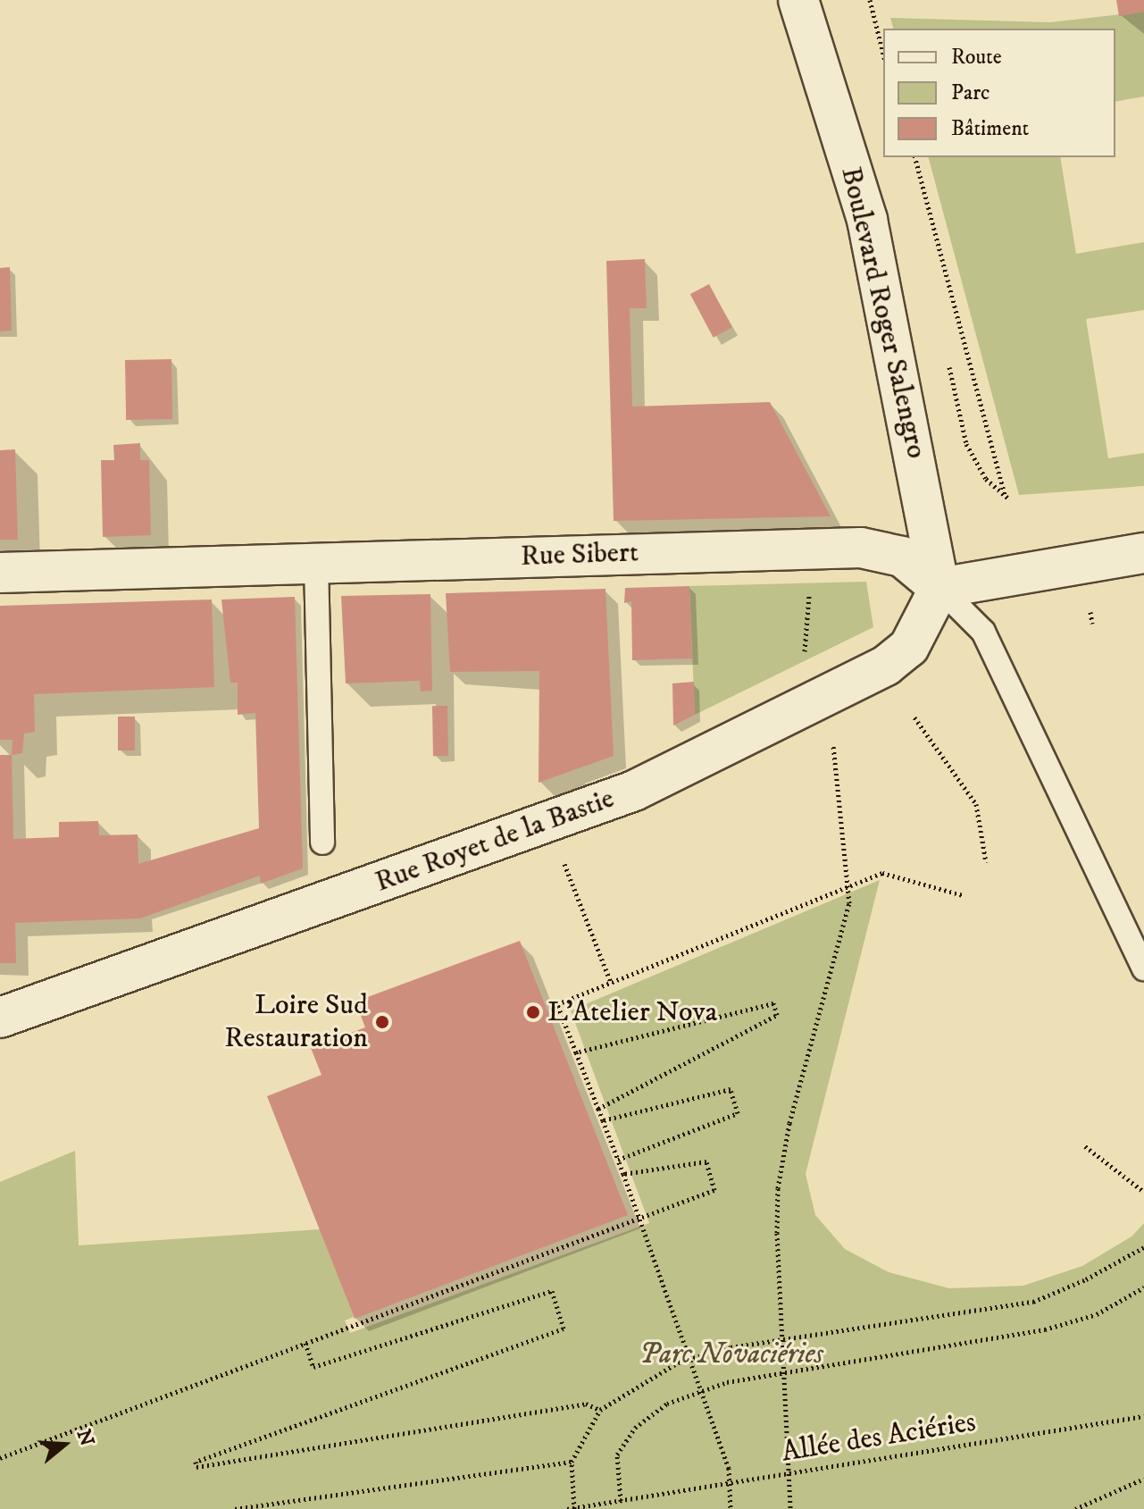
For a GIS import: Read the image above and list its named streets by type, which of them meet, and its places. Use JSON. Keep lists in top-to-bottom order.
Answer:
{
  "streets": {
    "street": ["Boulevard Roger Salengro", "Rue Sibert", "Rue Royet de la Bastie"],
    "path": ["Allée des Aciéries"]
  },
  "crossings": [
    ["Boulevard Roger Salengro", "Rue Sibert"],
    ["Boulevard Roger Salengro", "Rue Royet de la Bastie"],
    ["Rue Sibert", "Rue Royet de la Bastie"]
  ],
  "parks": ["Parc Novaciéries"],
  "places": ["L'Atelier Nova", "Loire Sud Restauration"],
  "legend": ["Route", "Parc", "Bâtiment"],
  "north": "right"
}
